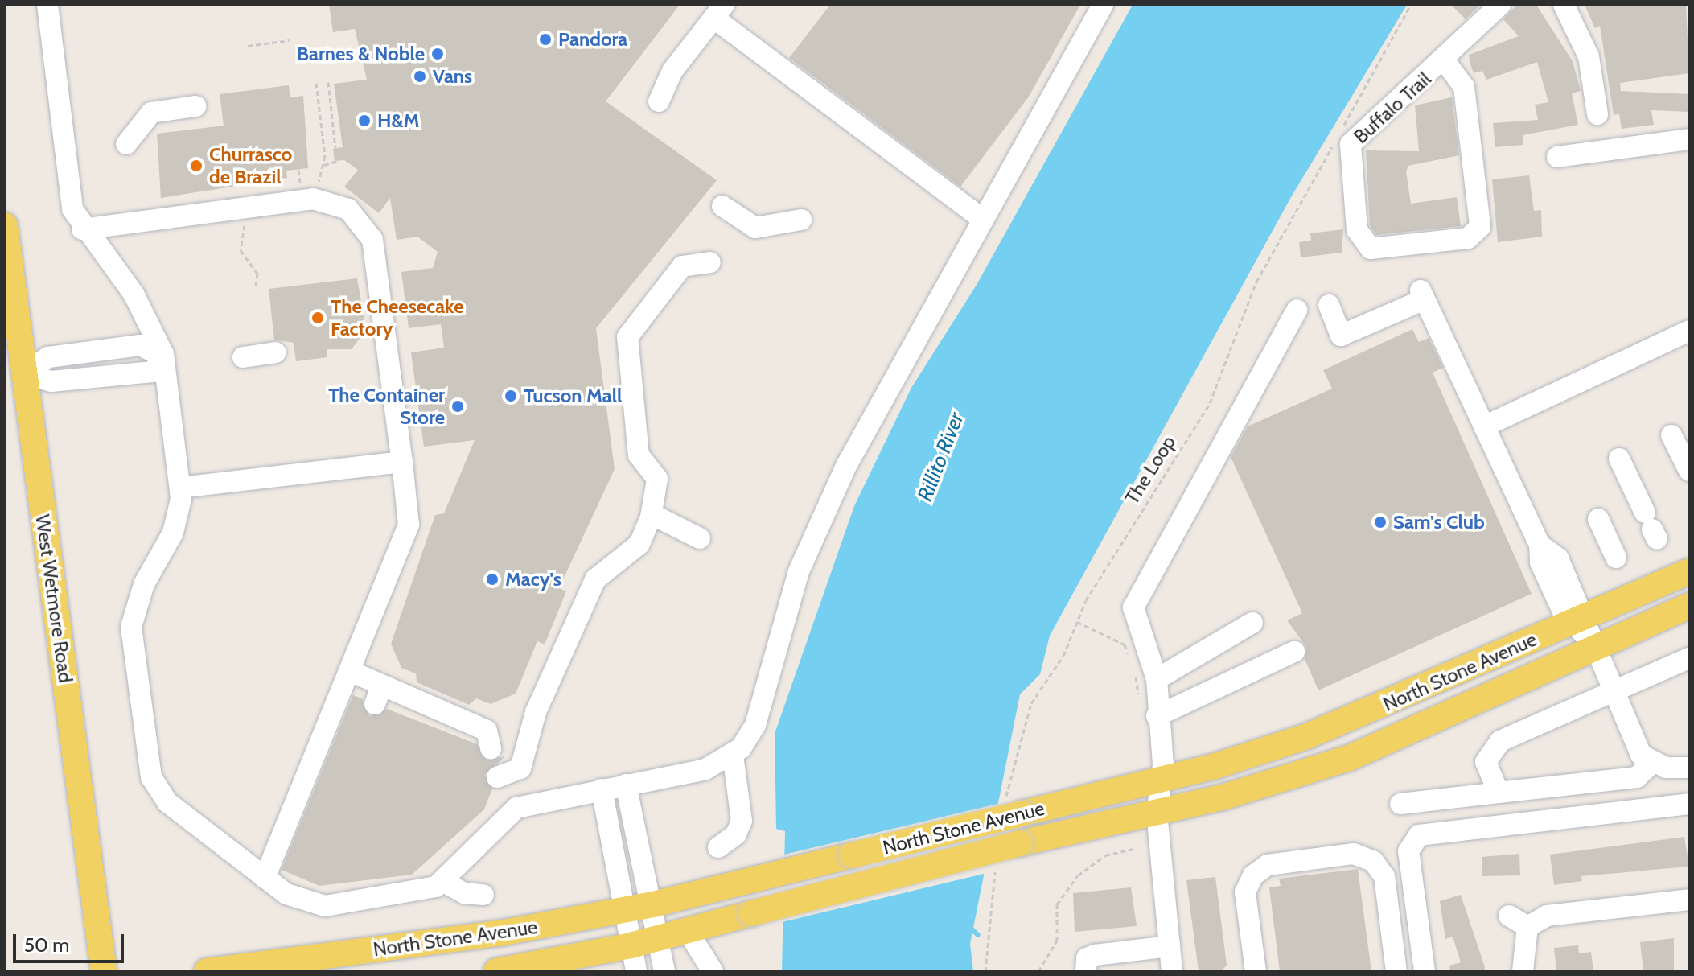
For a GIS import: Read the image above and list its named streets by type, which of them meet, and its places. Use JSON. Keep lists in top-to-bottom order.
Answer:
{
  "streets": {
    "main road": ["West Wetmore Road", "North Stone Avenue"],
    "street": ["Buffalo Trail"],
    "path": ["The Loop"]
  },
  "crossings": [
    ["The Loop", "North Stone Avenue"]
  ],
  "water": ["Rillito River"],
  "places": [
    "Pandora",
    "Barnes & Noble",
    "Vans",
    "H&M",
    "Churrasco de Brazil",
    "The Cheesecake Factory",
    "Tucson Mall",
    "The Container Store",
    "Sam's Club",
    "Macy's"
  ],
  "scale_bar": "50 m"
}
